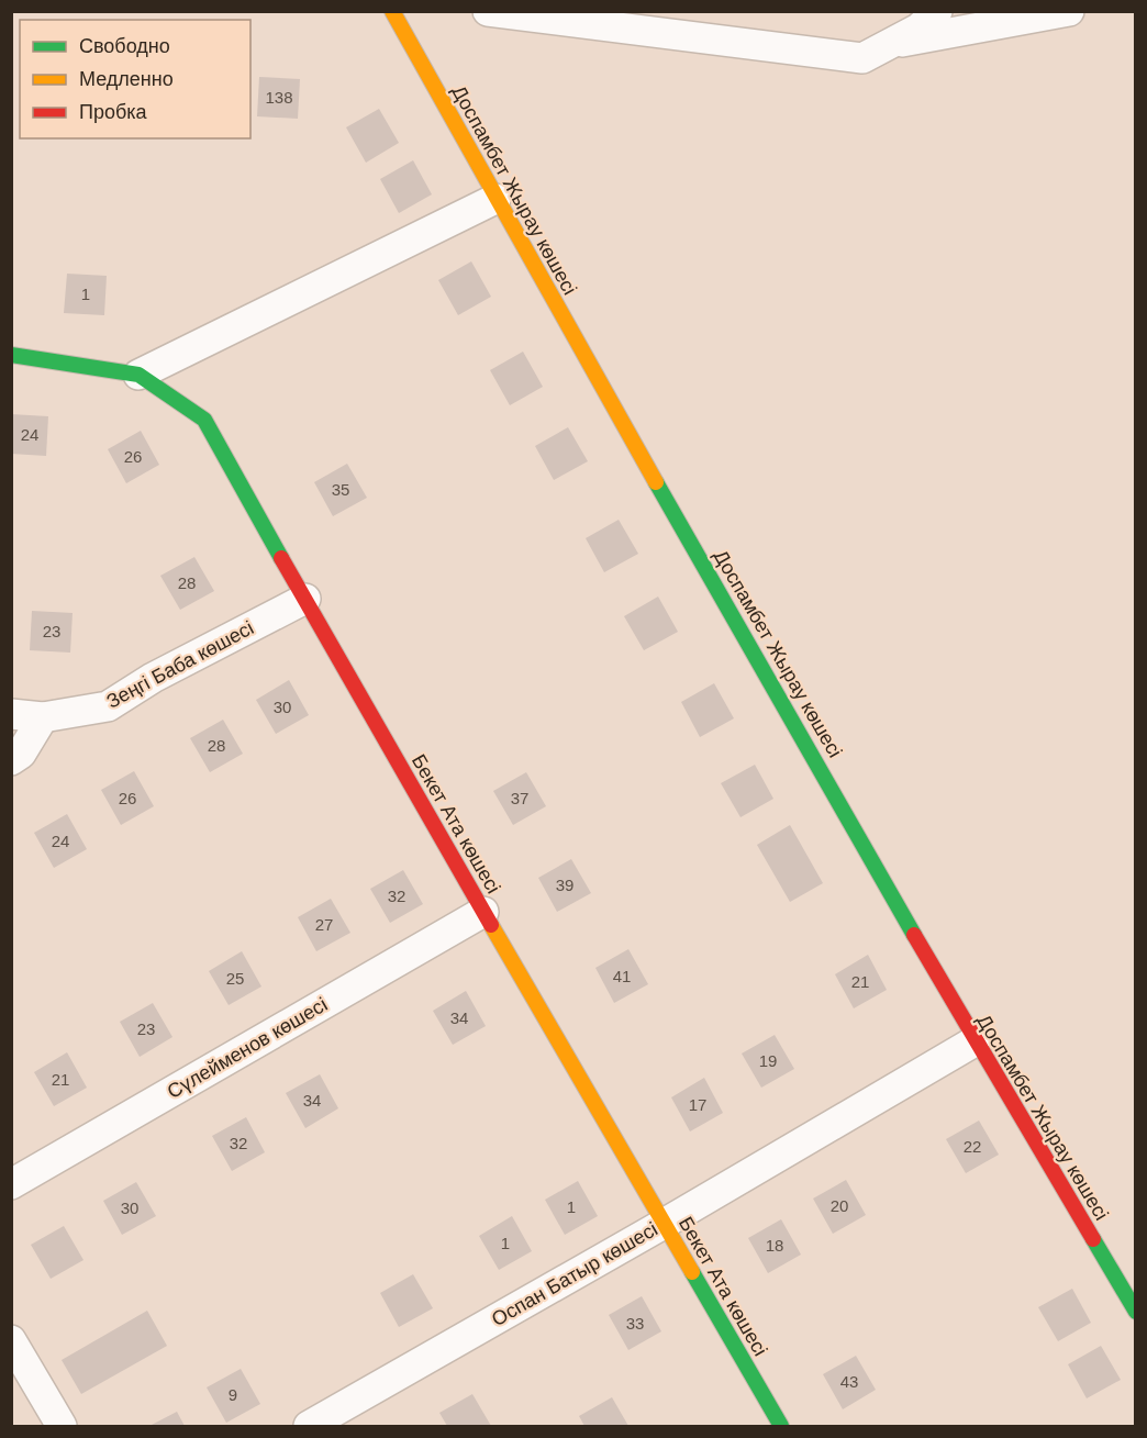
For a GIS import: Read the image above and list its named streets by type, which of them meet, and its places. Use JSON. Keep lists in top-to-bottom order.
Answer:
{
  "streets": {
    "street": [
      "Доспамбет Жырау көшесі",
      "Зеңгі Баба көшесі",
      "Бекет Ата көшесі",
      "Сүлейменов көшесі",
      "Оспан Батыр көшесі"
    ]
  },
  "crossings": [
    ["Доспамбет Жырау көшесі", "Оспан Батыр көшесі"],
    ["Зеңгі Баба көшесі", "Бекет Ата көшесі"],
    ["Бекет Ата көшесі", "Сүлейменов көшесі"],
    ["Бекет Ата көшесі", "Оспан Батыр көшесі"]
  ],
  "house_numbers": [
    "138",
    "1",
    "24",
    "26",
    "35",
    "28",
    "23",
    "30",
    "28",
    "26",
    "37",
    "24",
    "39",
    "32",
    "27",
    "41",
    "25",
    "21",
    "34",
    "23",
    "19",
    "21",
    "34",
    "17",
    "32",
    "22",
    "20",
    "1",
    "30",
    "1",
    "18",
    "33",
    "43",
    "9"
  ],
  "legend": ["Свободно", "Медленно", "Пробка"]
}
